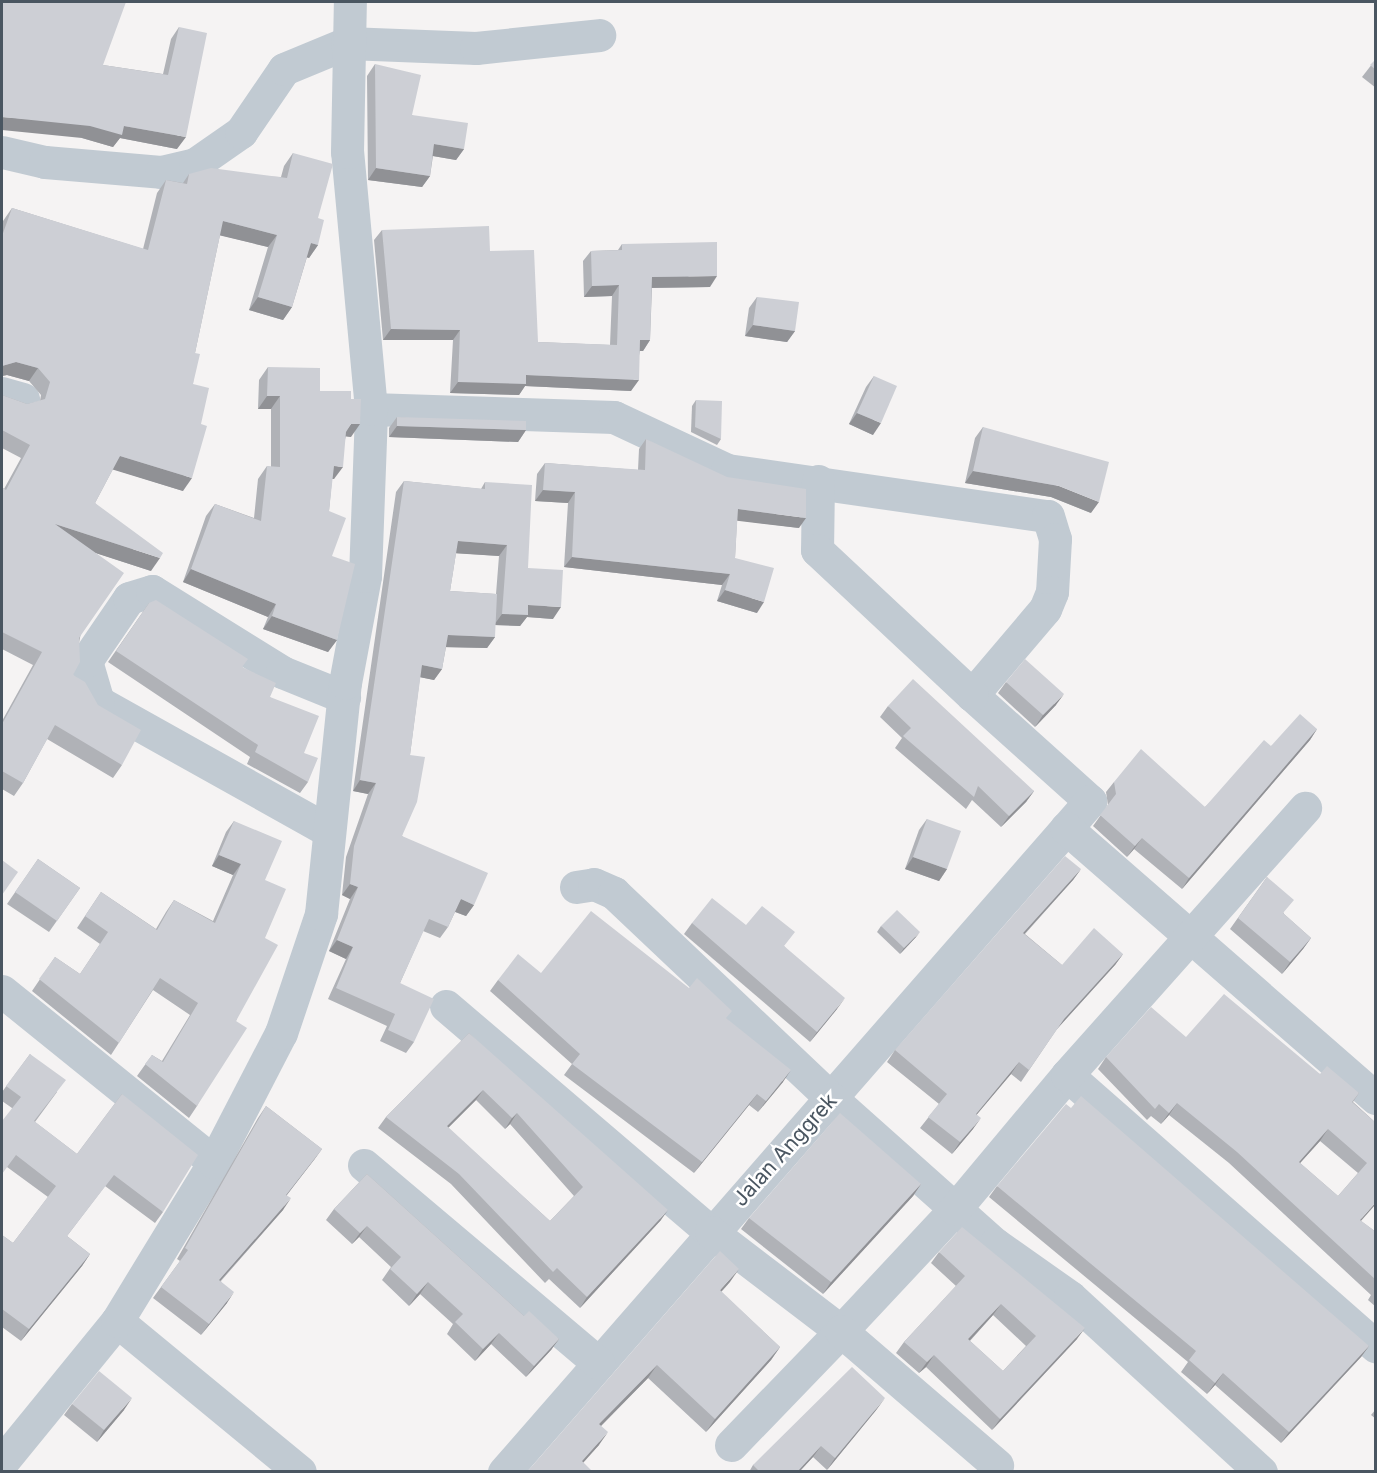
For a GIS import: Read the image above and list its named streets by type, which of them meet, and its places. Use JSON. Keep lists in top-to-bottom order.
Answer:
{
  "streets": {
    "street": ["Jalan Anggrek"]
  }
}
